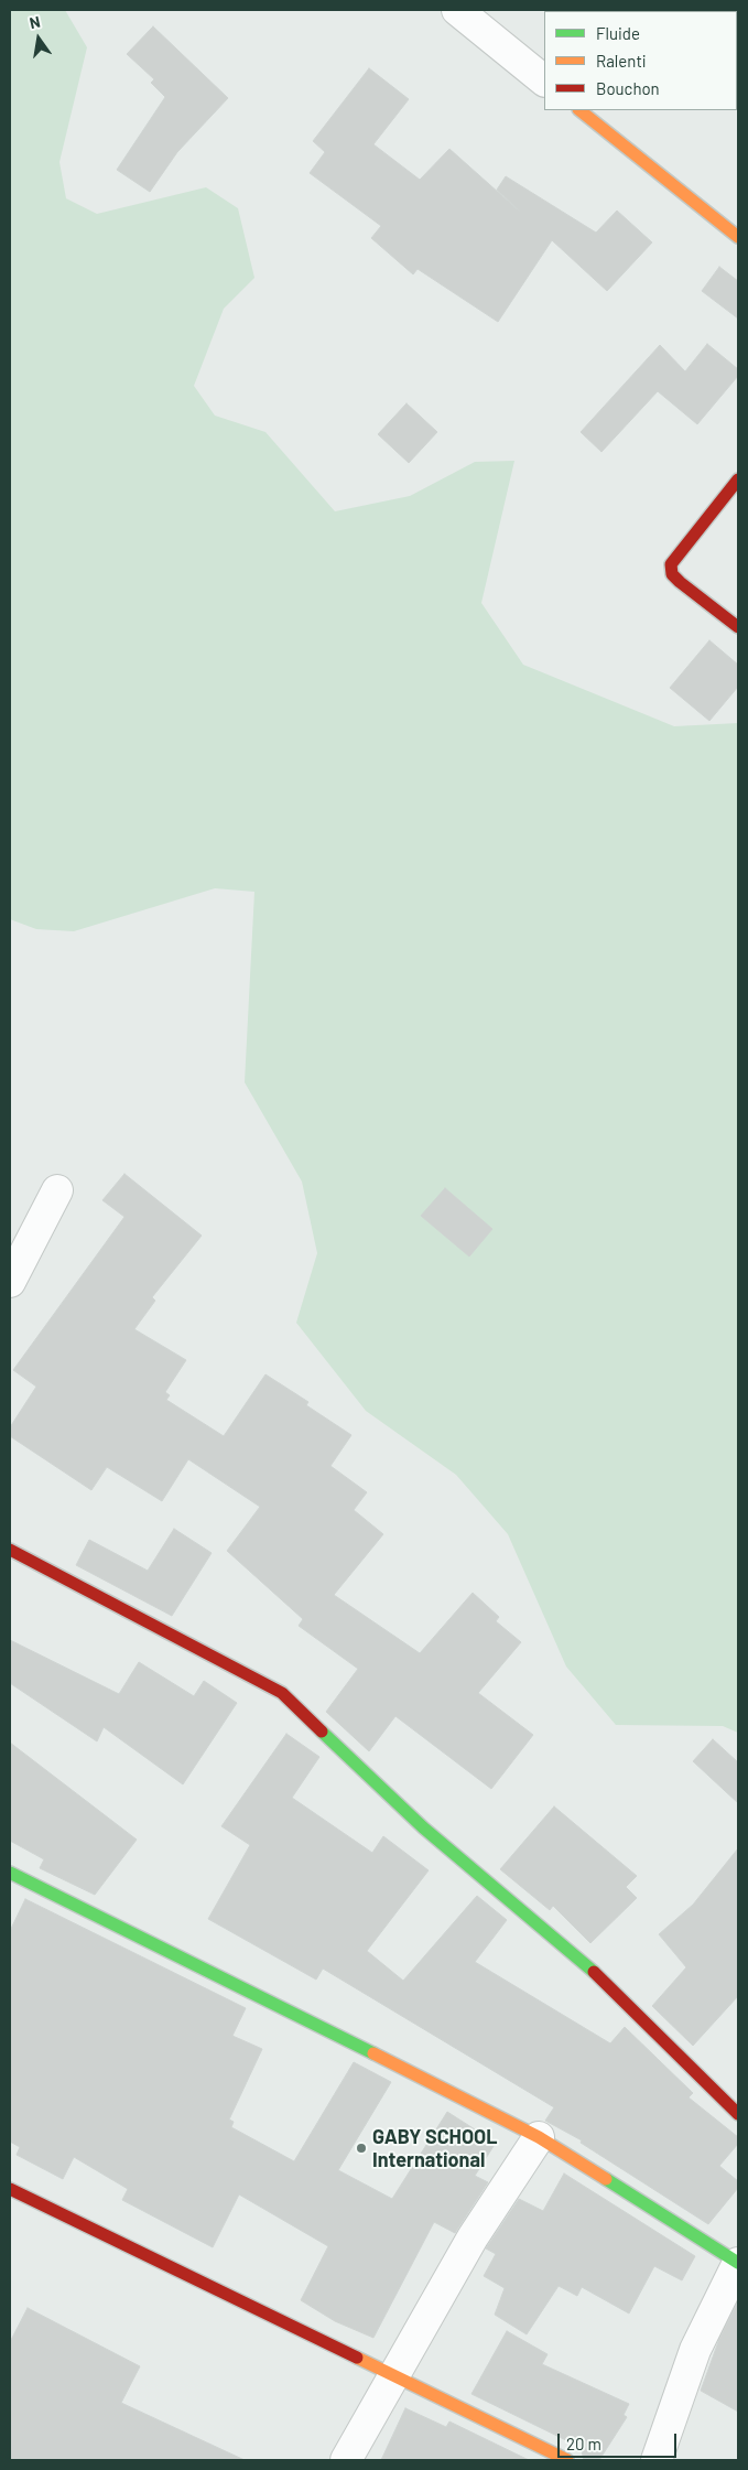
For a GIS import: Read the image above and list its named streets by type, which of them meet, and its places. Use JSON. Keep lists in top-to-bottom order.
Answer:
{
  "places": ["GABY SCHOOL International"],
  "legend": ["Fluide", "Ralenti", "Bouchon"],
  "scale_bar": "20 m",
  "north": "top"
}
